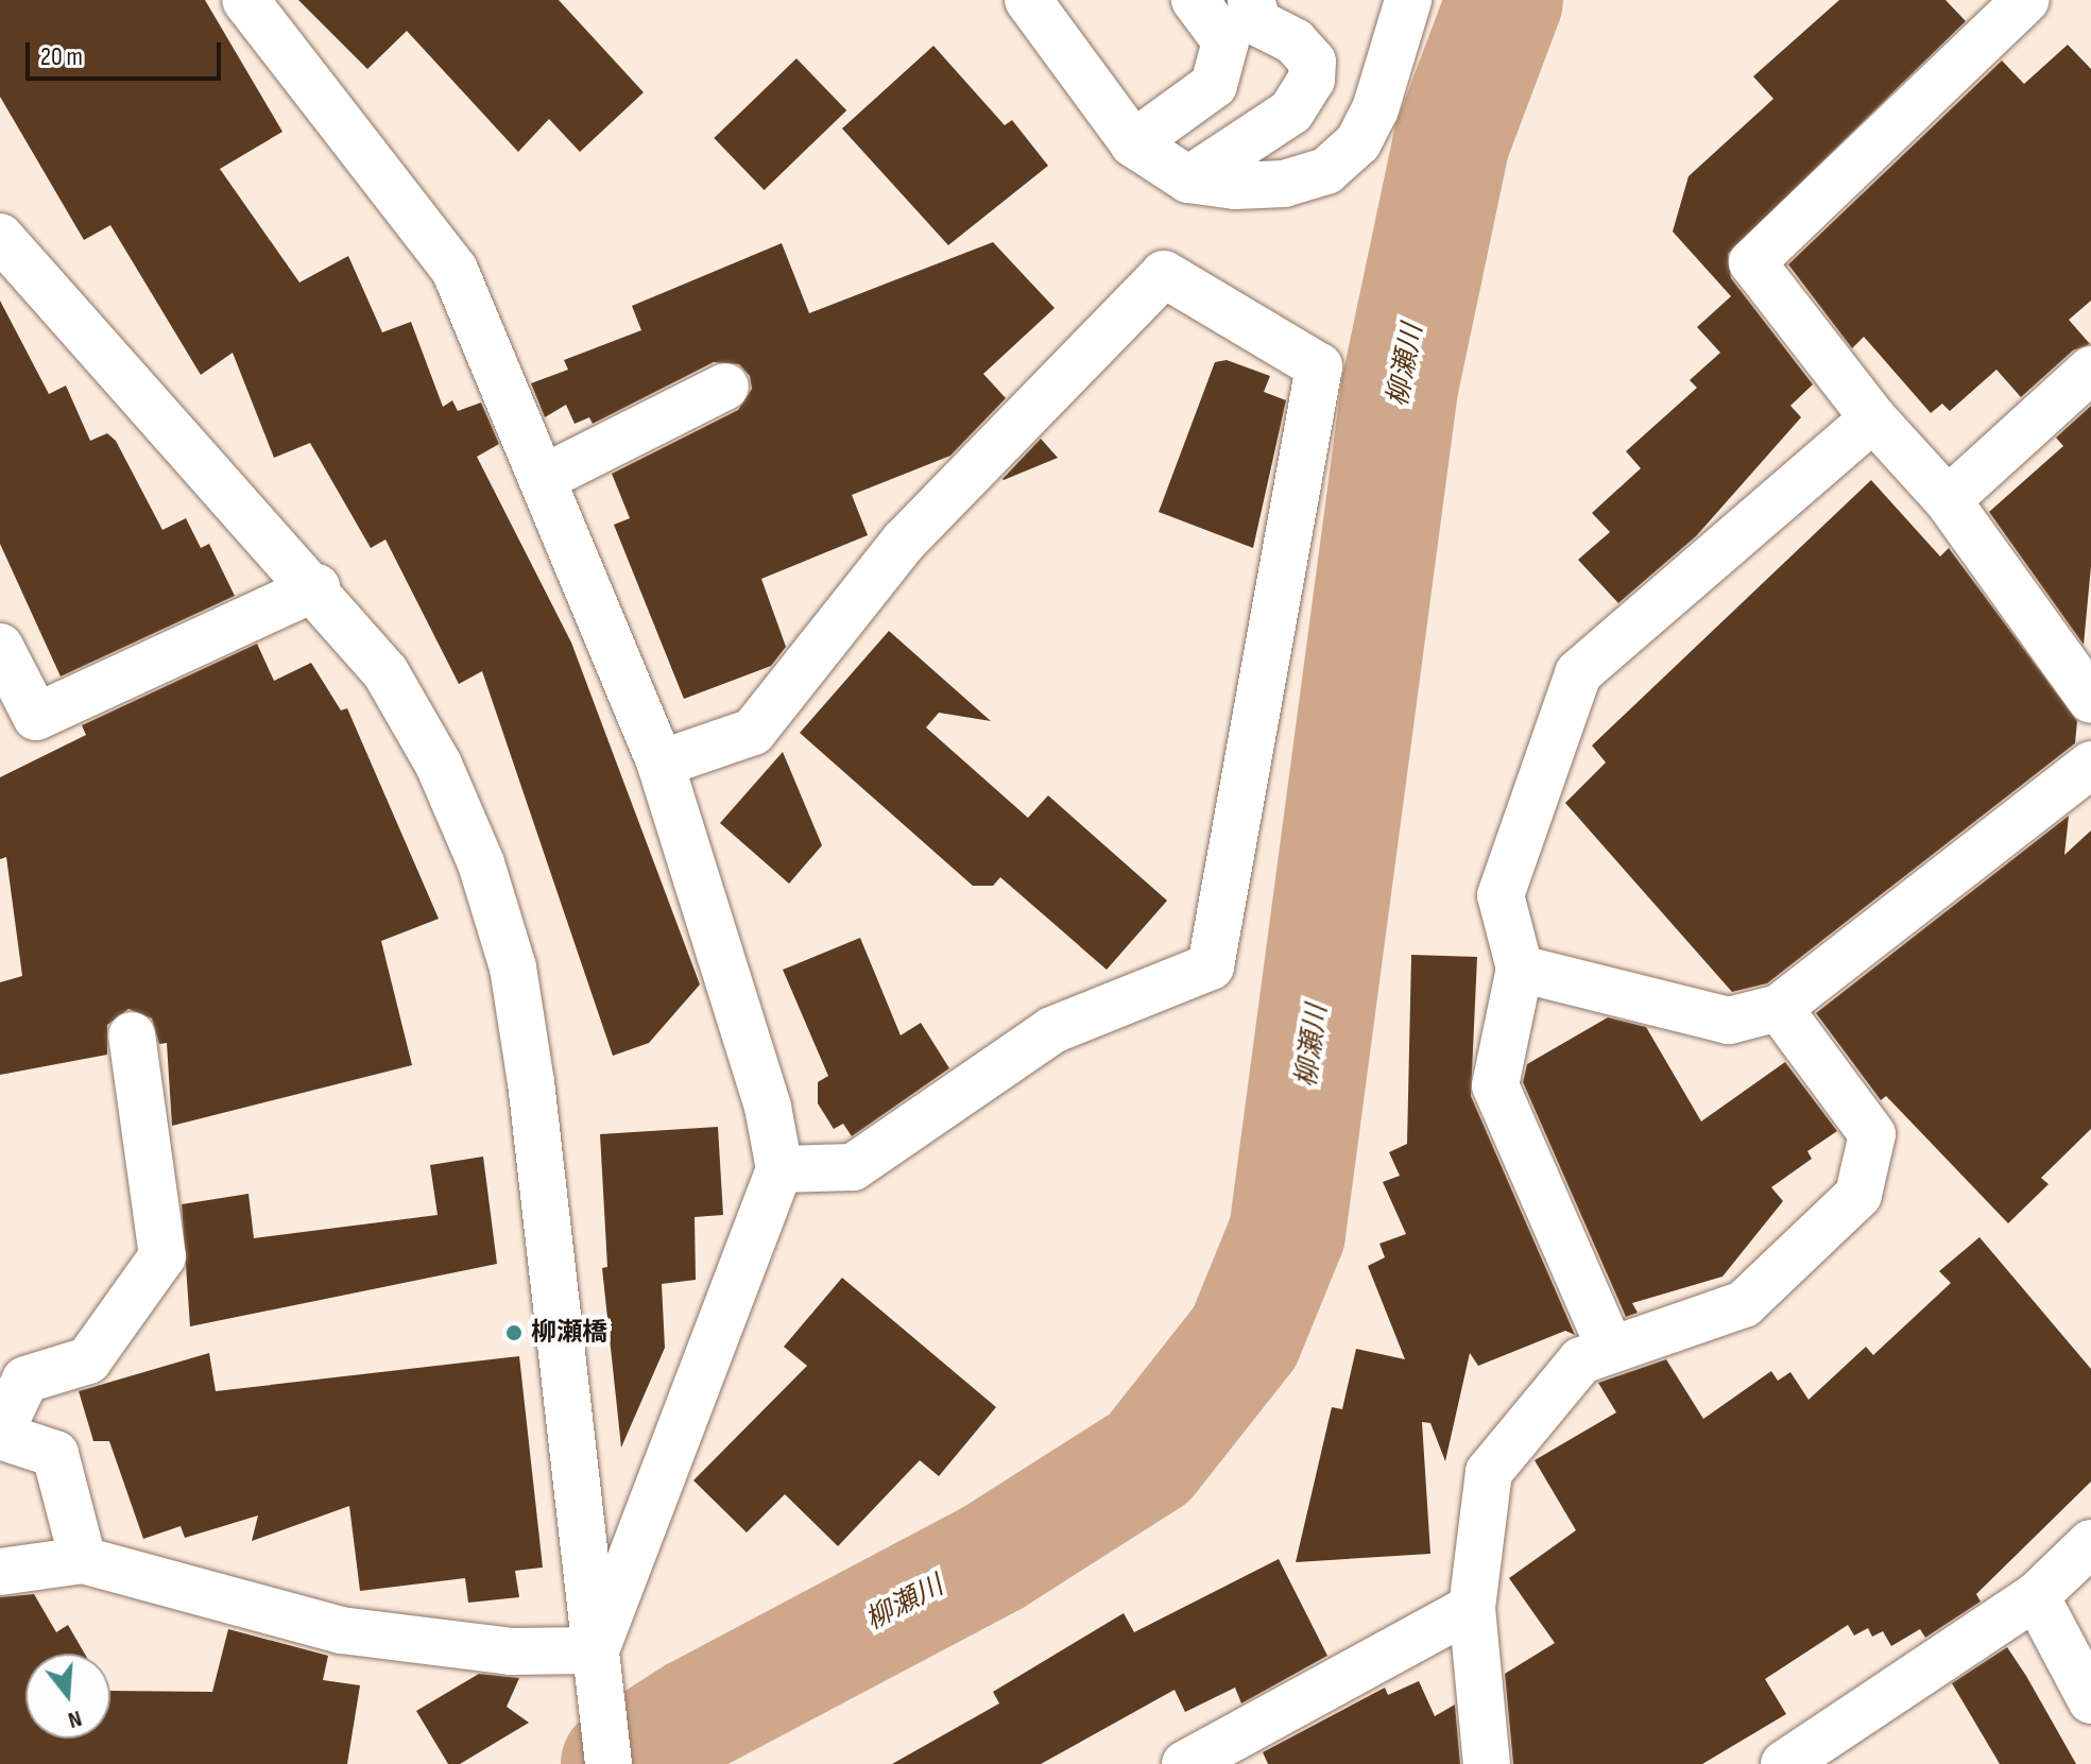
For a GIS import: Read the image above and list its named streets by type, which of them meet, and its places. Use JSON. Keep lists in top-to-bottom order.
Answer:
{
  "water": ["柳瀬川"],
  "places": ["柳瀬橋"],
  "scale_bar": "20 m",
  "north": "bottom"
}
